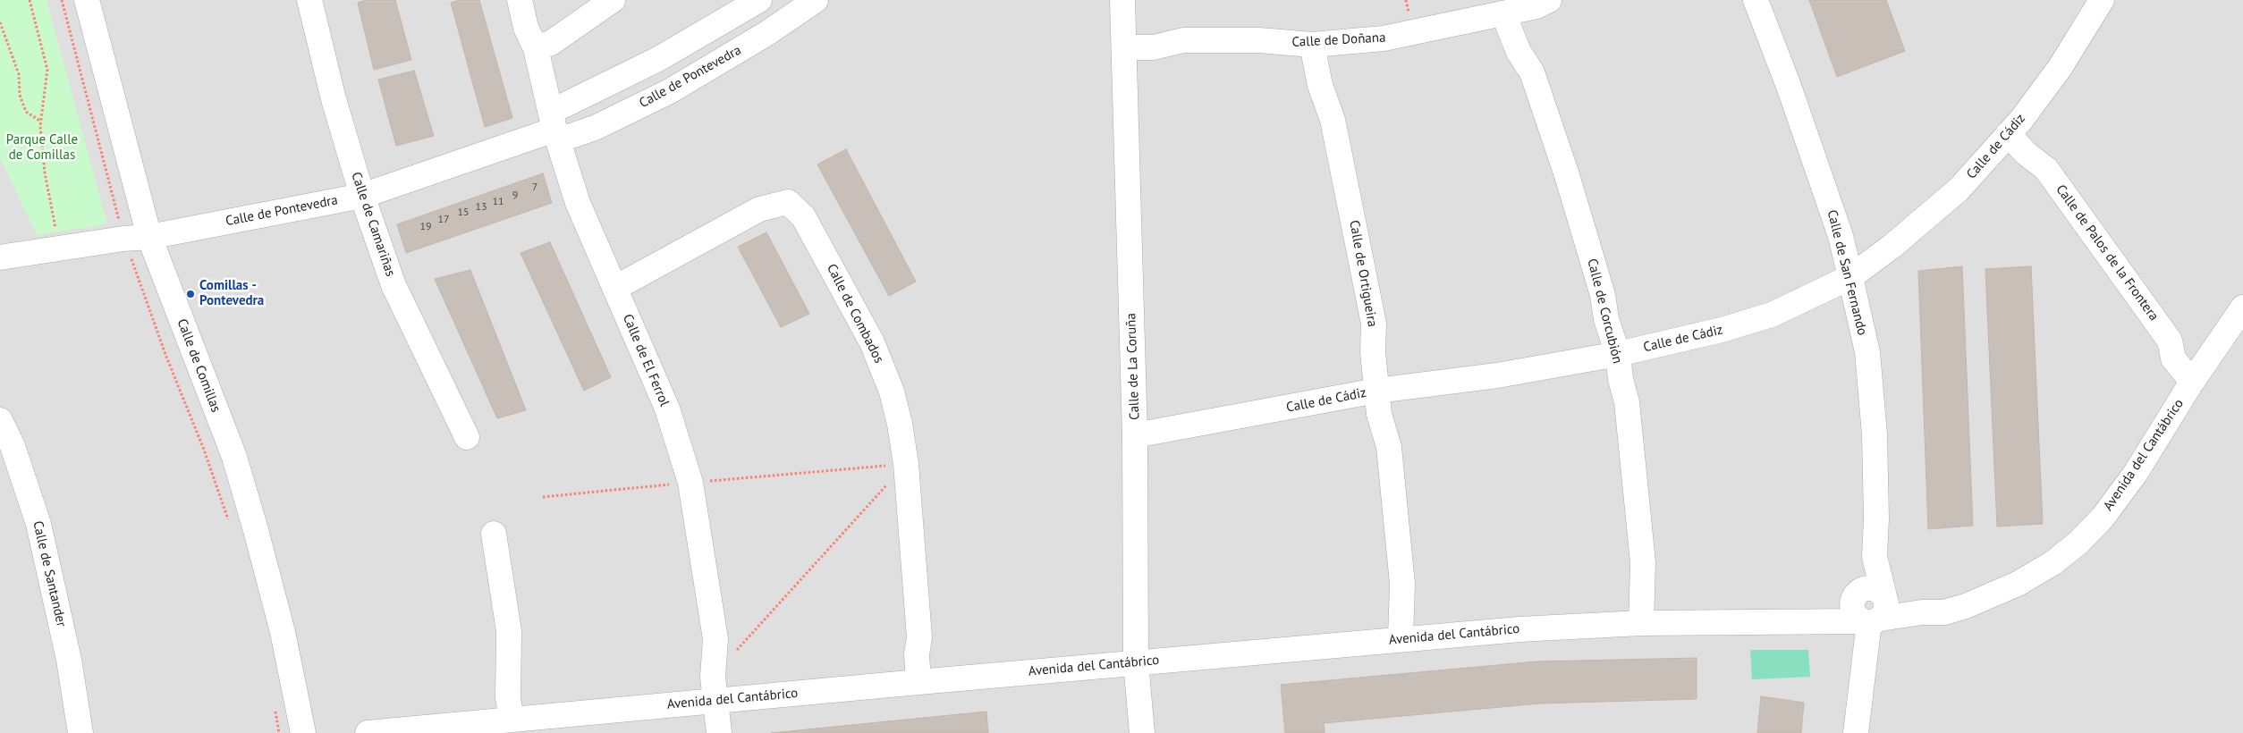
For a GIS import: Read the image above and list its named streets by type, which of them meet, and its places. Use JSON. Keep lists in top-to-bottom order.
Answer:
{
  "streets": {
    "street": [
      "Calle de Doñana",
      "Calle de Pontevedra",
      "Calle de Cádiz",
      "Calle de Camariñas",
      "Calle de Palos de la Frontera",
      "Calle de San Fernando",
      "Calle de Ortigueira",
      "Calle de Corcubión",
      "Calle de Combados",
      "Calle de El Ferrol",
      "Calle de Comillas",
      "Calle de La Coruña",
      "Avenida del Cantábrico",
      "Calle de Santander"
    ]
  },
  "crossings": [
    ["Calle de Doñana", "Calle de Ortigueira"],
    ["Calle de Doñana", "Calle de Corcubión"],
    ["Calle de Doñana", "Calle de La Coruña"],
    ["Calle de Pontevedra", "Calle de Camariñas"],
    ["Calle de Pontevedra", "Calle de El Ferrol"],
    ["Calle de Pontevedra", "Calle de Comillas"],
    ["Calle de Cádiz", "Calle de Palos de la Frontera"],
    ["Calle de Cádiz", "Calle de San Fernando"],
    ["Calle de Cádiz", "Calle de Ortigueira"],
    ["Calle de Cádiz", "Calle de Corcubión"],
    ["Calle de Cádiz", "Calle de La Coruña"],
    ["Calle de Palos de la Frontera", "Avenida del Cantábrico"],
    ["Calle de San Fernando", "Avenida del Cantábrico"],
    ["Calle de Ortigueira", "Avenida del Cantábrico"],
    ["Calle de Corcubión", "Avenida del Cantábrico"],
    ["Calle de Combados", "Calle de El Ferrol"],
    ["Calle de Combados", "Avenida del Cantábrico"],
    ["Calle de El Ferrol", "Avenida del Cantábrico"],
    ["Calle de La Coruña", "Avenida del Cantábrico"]
  ],
  "parks": ["Parque Calle de Comillas"],
  "places": ["Comillas - Pontevedra"],
  "house_numbers": [
    "7",
    "9",
    "11",
    "13",
    "15",
    "17",
    "19"
  ]
}
